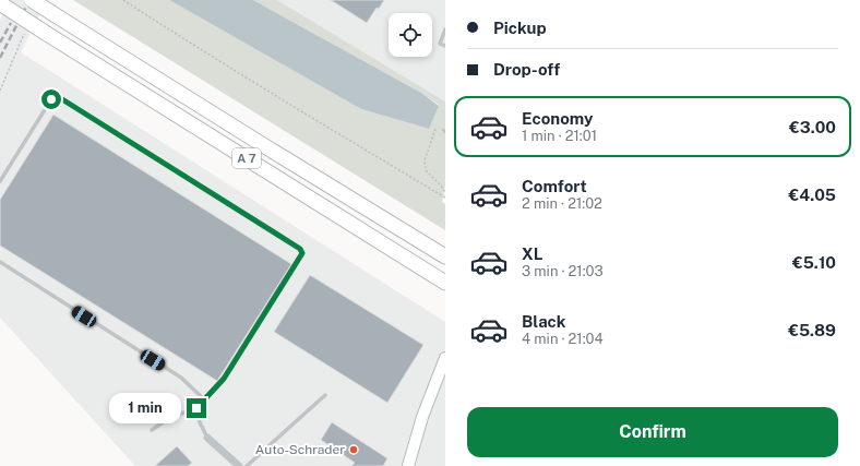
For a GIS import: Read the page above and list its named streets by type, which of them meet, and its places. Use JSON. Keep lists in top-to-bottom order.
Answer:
{
  "streets": {
    "highway": ["A 7"]
  },
  "places": ["Auto-Schrader"],
  "page": {
    "banner": ["Pickup", "Drop-off"],
    "list": [
      {
        "name": "Economy",
        "note": "1 min · 21:01",
        "value": "€3.00"
      },
      {
        "name": "Comfort",
        "note": "2 min · 21:02",
        "value": "€4.05"
      },
      {
        "name": "XL",
        "note": "3 min · 21:03",
        "value": "€5.10"
      },
      {
        "name": "Black",
        "note": "4 min · 21:04",
        "value": "€5.89"
      }
    ],
    "bubble": "1 min",
    "buttons": "Confirm"
  }
}
